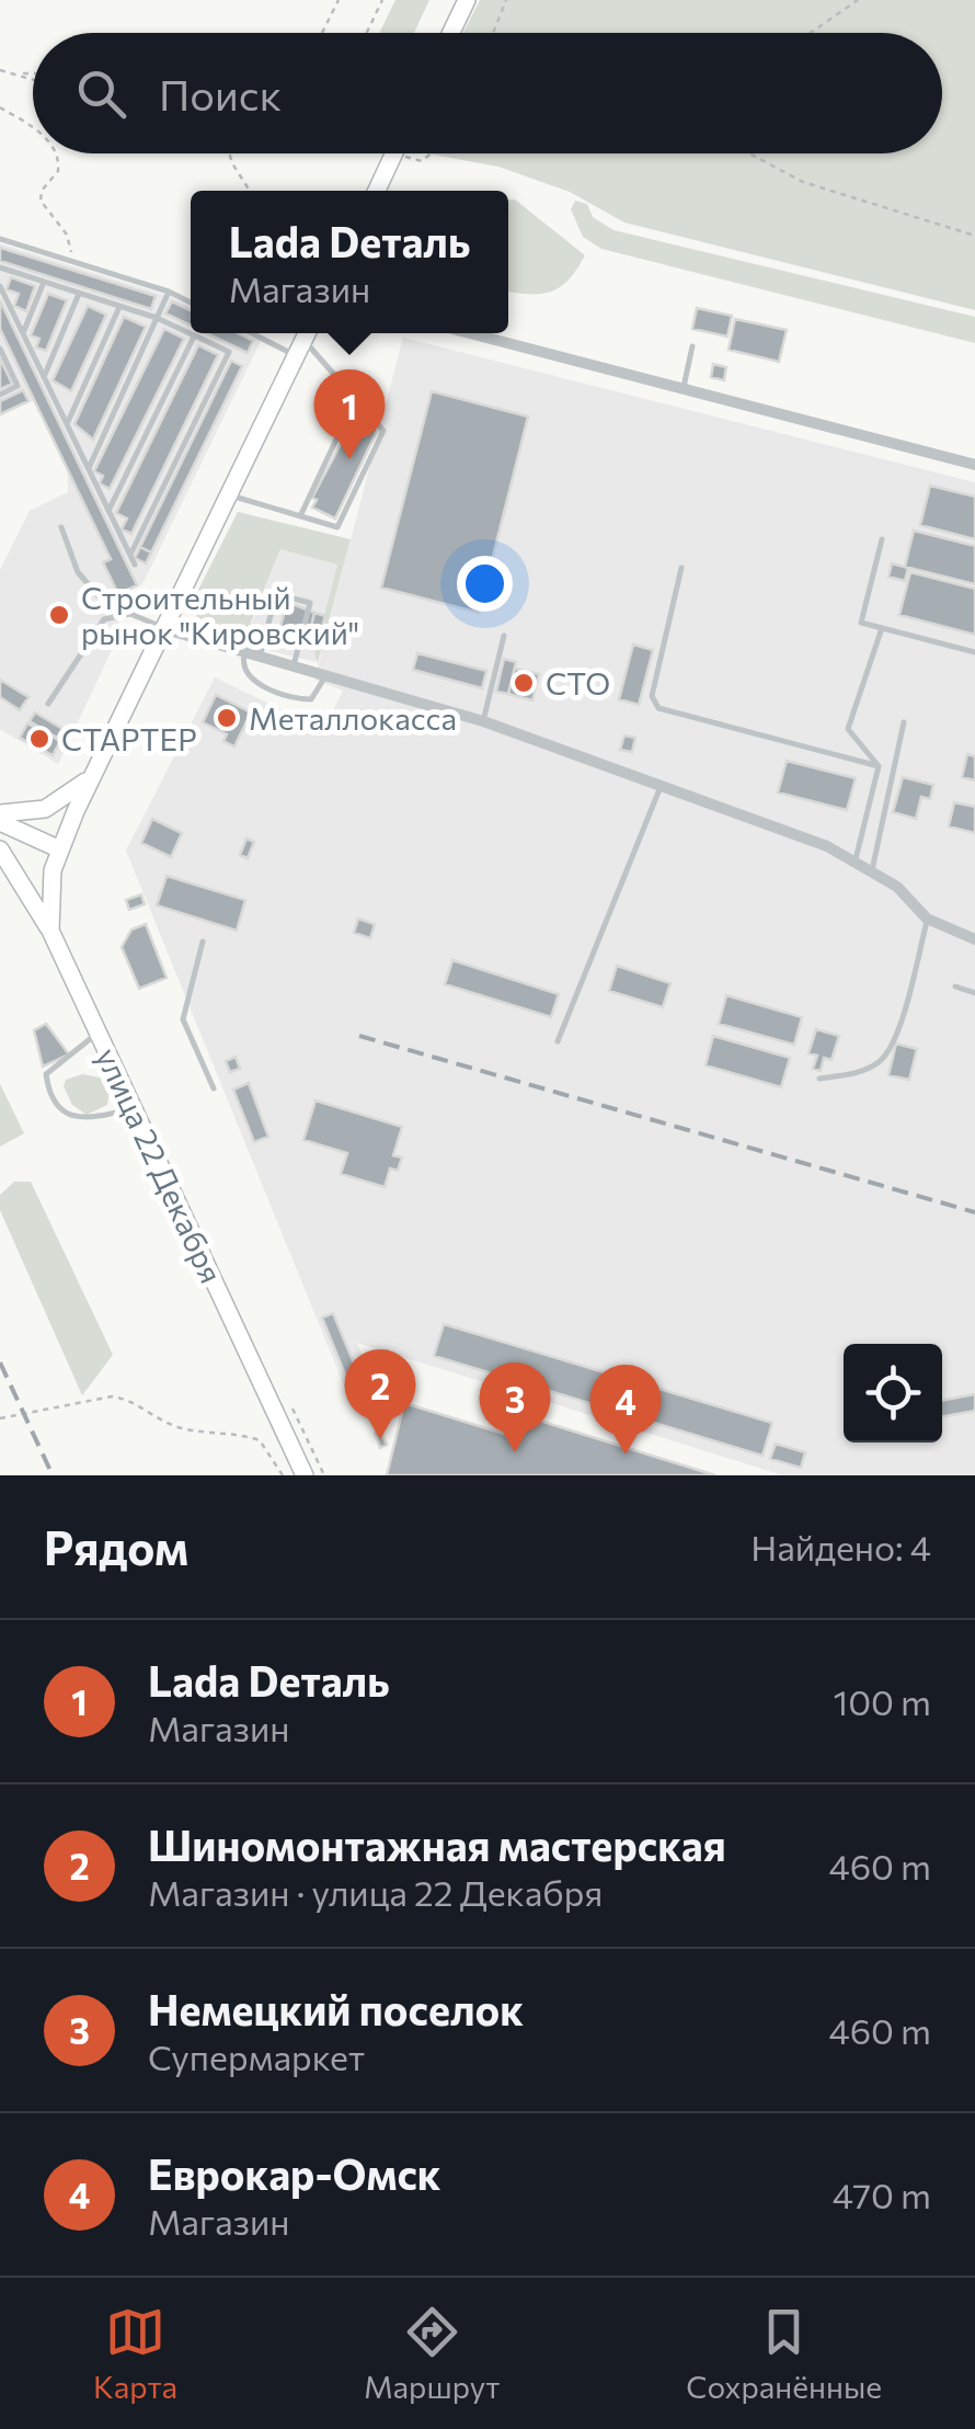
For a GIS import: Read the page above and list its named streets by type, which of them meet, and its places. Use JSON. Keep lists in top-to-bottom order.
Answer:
{
  "streets": {
    "main road": ["улица 22 Декабря"]
  },
  "places": [
    "Строительный рынок \"Кировский\"",
    "СТО",
    "Металлокасса",
    "СТАРТЕР"
  ],
  "page": {
    "search": "Поиск",
    "popup": ["Lada Dеталь", "Магазин"],
    "pins": [
      "1",
      "2",
      "3",
      "4"
    ],
    "heading": ["Рядом", "Найдено: 4"],
    "list": [
      {
        "mark": "1",
        "name": "Lada Dеталь",
        "note": "Магазин",
        "value": "100 m"
      },
      {
        "mark": "2",
        "name": "Шиномонтажная мастерская",
        "note": "Магазин · улица 22 Декабря",
        "value": "460 m"
      },
      {
        "mark": "3",
        "name": "Немецкий поселок",
        "note": "Супермаркет",
        "value": "460 m"
      },
      {
        "mark": "4",
        "name": "Еврокар-Омск",
        "note": "Магазин",
        "value": "470 m"
      }
    ],
    "nav": ["Карта", "Маршрут", "Сохранённые"]
  }
}
